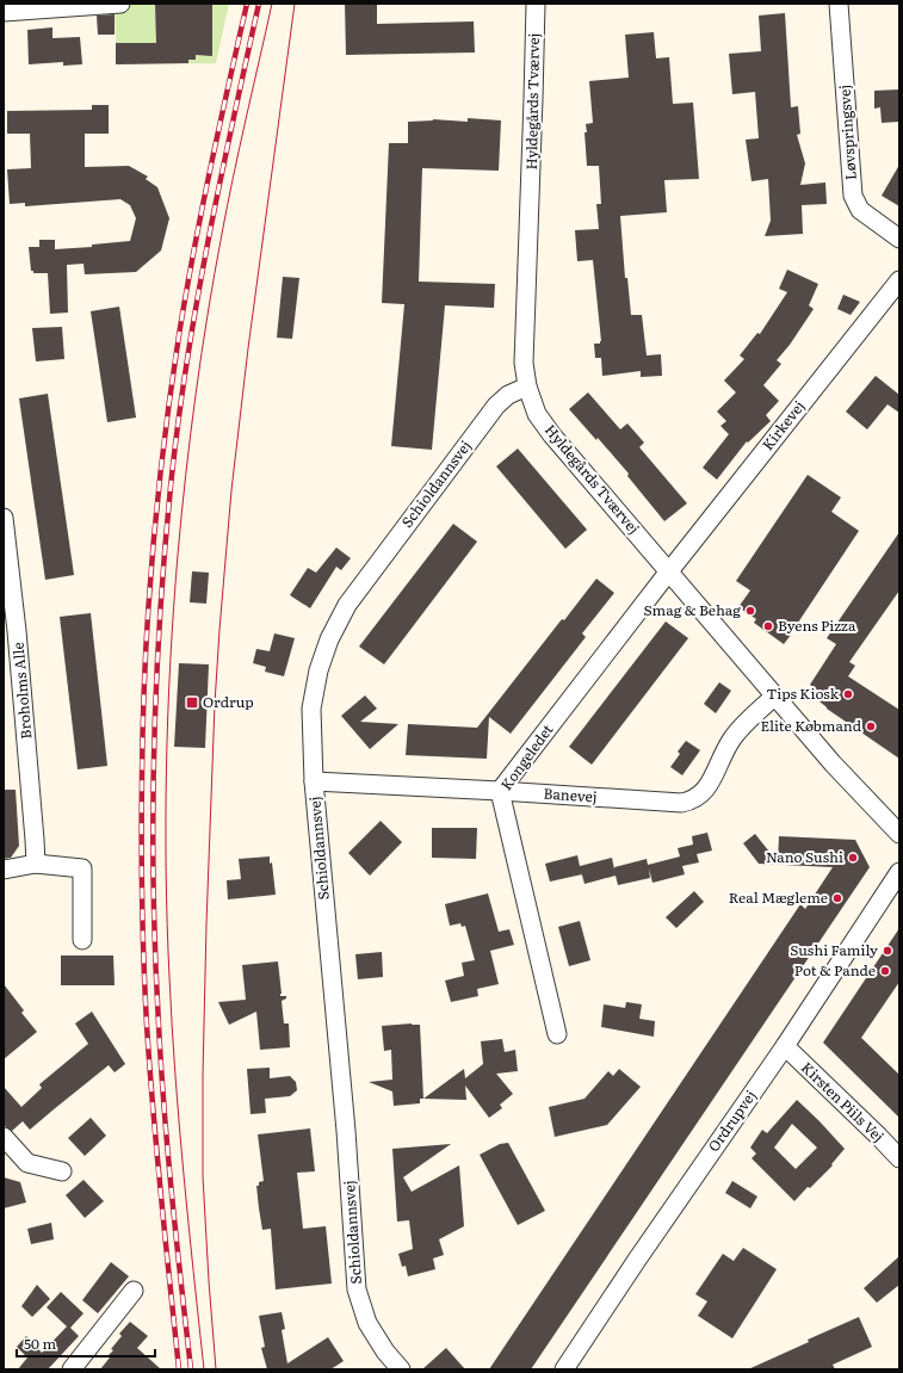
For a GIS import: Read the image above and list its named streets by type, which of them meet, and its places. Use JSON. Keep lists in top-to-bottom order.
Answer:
{
  "streets": {
    "street": [
      "Hyldegårds Tværvej",
      "Løvspringsvej",
      "Kirkevej",
      "Schioldannsvej",
      "Broholms Alle",
      "Kongeledet",
      "Banevej",
      "Kirsten Piils Vej",
      "Ordrupvej"
    ]
  },
  "crossings": [
    ["Hyldegårds Tværvej", "Kirkevej"],
    ["Hyldegårds Tværvej", "Schioldannsvej"],
    ["Hyldegårds Tværvej", "Kongeledet"],
    ["Hyldegårds Tværvej", "Banevej"],
    ["Kirkevej", "Kongeledet"],
    ["Schioldannsvej", "Banevej"],
    ["Kongeledet", "Banevej"],
    ["Kirsten Piils Vej", "Ordrupvej"]
  ],
  "places": {
    "other": [
      "Smag & Behag",
      "Byens Pizza",
      "Tips Kiosk",
      "Elite Købmand",
      "Nano Sushi",
      "Real Mægleme",
      "Sushi Family",
      "Pot & Pande"
    ],
    "transit": ["Ordrup"]
  },
  "scale_bar": "50 m"
}
